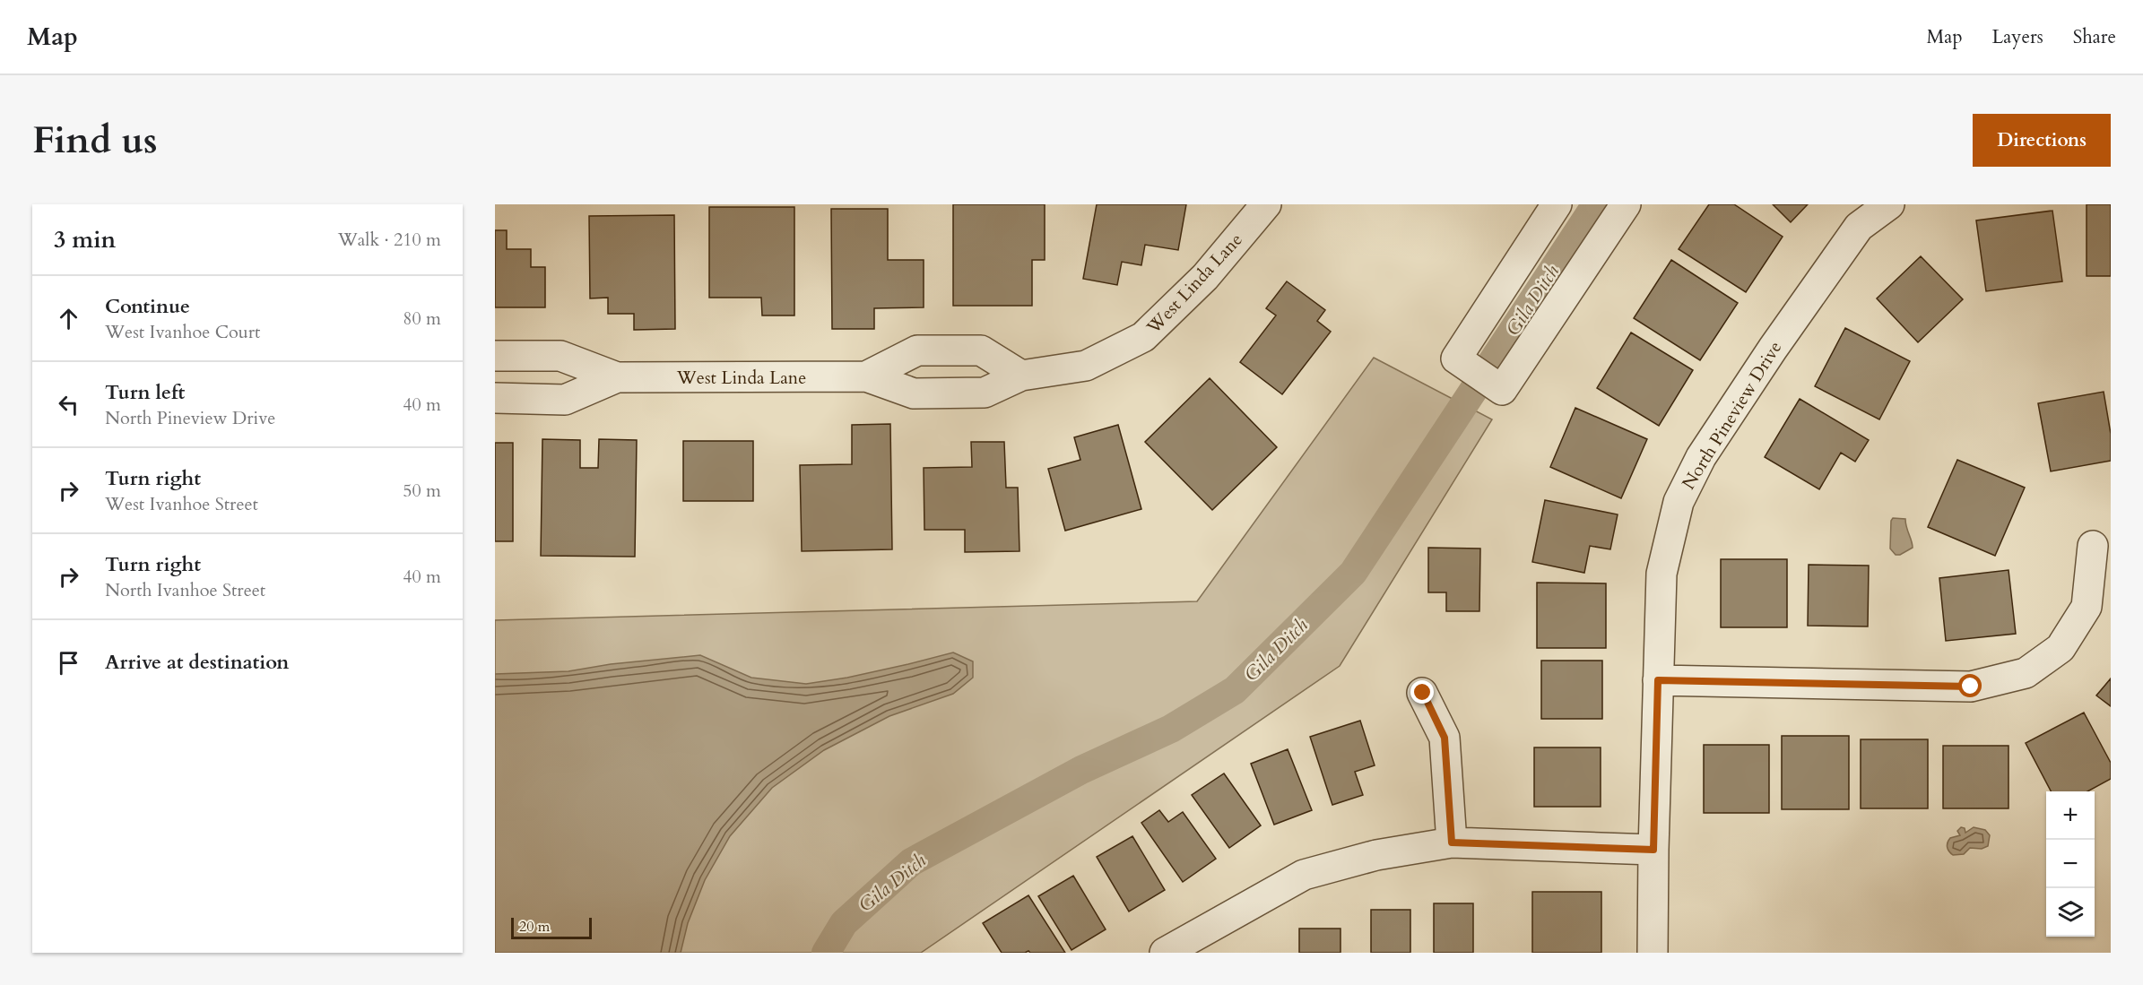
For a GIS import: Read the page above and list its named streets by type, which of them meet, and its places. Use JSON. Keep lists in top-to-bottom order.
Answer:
{
  "streets": {
    "street": ["West Linda Lane", "North Pineview Drive"]
  },
  "water": ["Gila Ditch"],
  "scale_bar": "20 m",
  "page": {
    "header": "Map",
    "nav": ["Map", "Layers", "Share"],
    "buttons": "Directions",
    "title": "Find us",
    "heading": ["3 min", "Walk · 210 m"],
    "list": [
      ["Continue", "West Ivanhoe Court", "80 m"],
      ["Turn left", "North Pineview Drive", "40 m"],
      ["Turn right", "West Ivanhoe Street", "50 m"],
      ["Turn right", "North Ivanhoe Street", "40 m"],
      "Arrive at destination"
    ],
    "map_buttons": ["+", "−"],
    "scale": "20 m"
  }
}
